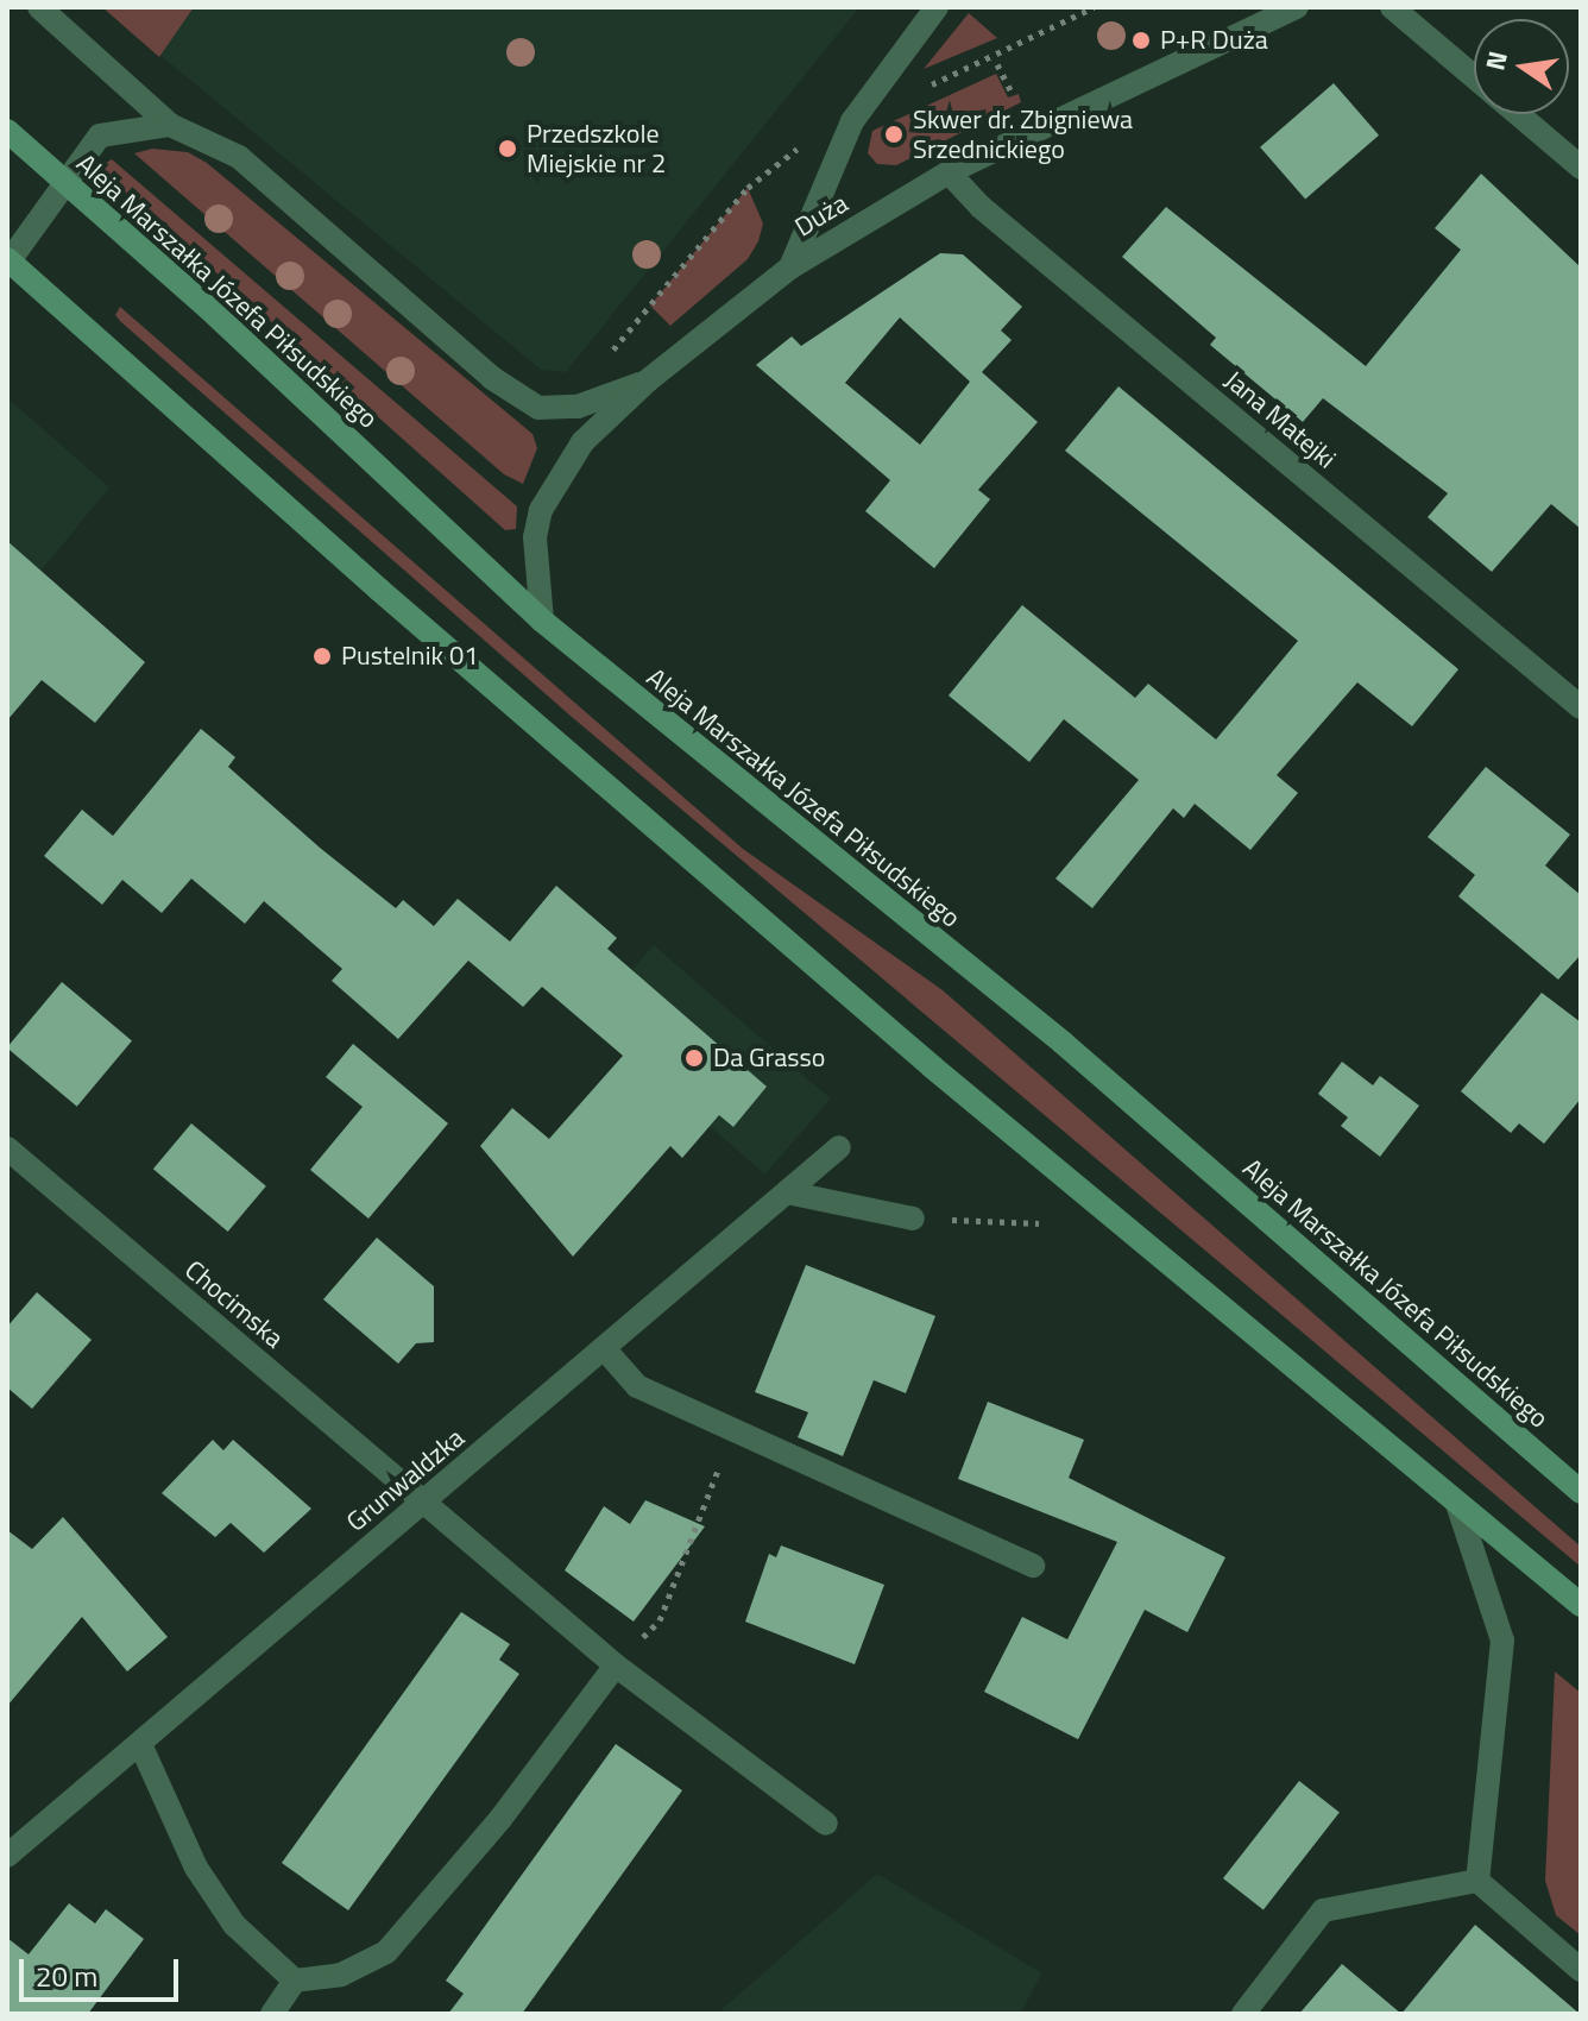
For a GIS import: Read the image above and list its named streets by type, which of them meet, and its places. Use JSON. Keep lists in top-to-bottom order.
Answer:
{
  "streets": {
    "main road": ["Aleja Marszałka Józefa Piłsudskiego"],
    "street": [
      "Duża",
      "Jana Matejki",
      "Chocimska",
      "Grunwaldzka"
    ]
  },
  "crossings": [
    ["Duża", "Aleja Marszałka Józefa Piłsudskiego"],
    ["Duża", "Jana Matejki"],
    ["Chocimska", "Grunwaldzka"]
  ],
  "places": [
    "P+R Duża",
    "Skwer dr. Zbigniewa Srzednickiego",
    "Przedszkole Miejskie nr 2",
    "Pustelnik 01",
    "Da Grasso"
  ],
  "scale_bar": "20 m",
  "north": "left"
}
